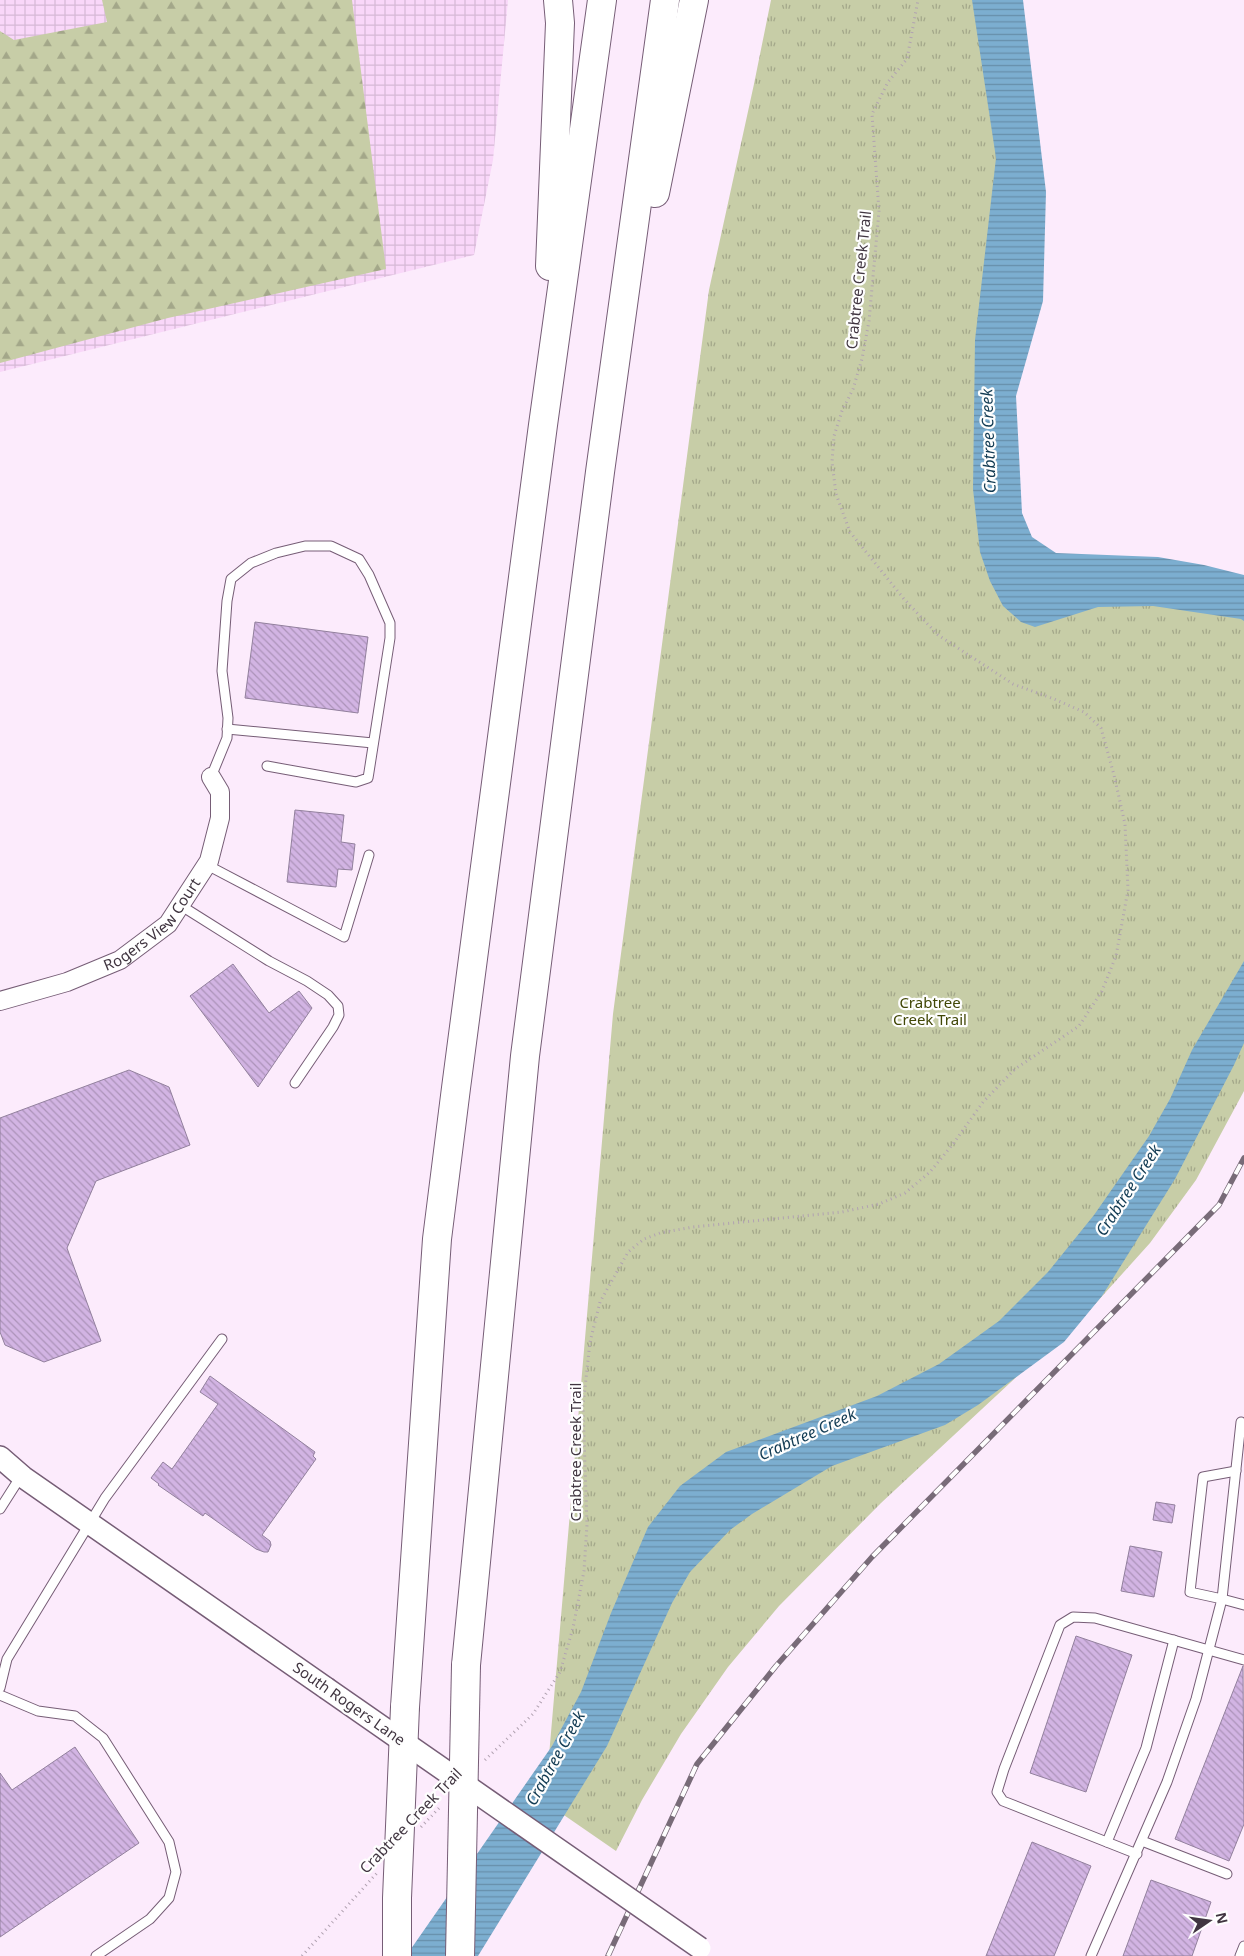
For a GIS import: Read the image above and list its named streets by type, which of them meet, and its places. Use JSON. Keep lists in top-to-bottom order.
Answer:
{
  "streets": {
    "street": ["Rogers View Court", "South Rogers Lane"],
    "path": ["Crabtree Creek Trail"]
  },
  "water": ["Crabtree Creek"],
  "parks": ["Crabtree Creek Trail"],
  "north": "right"
}
